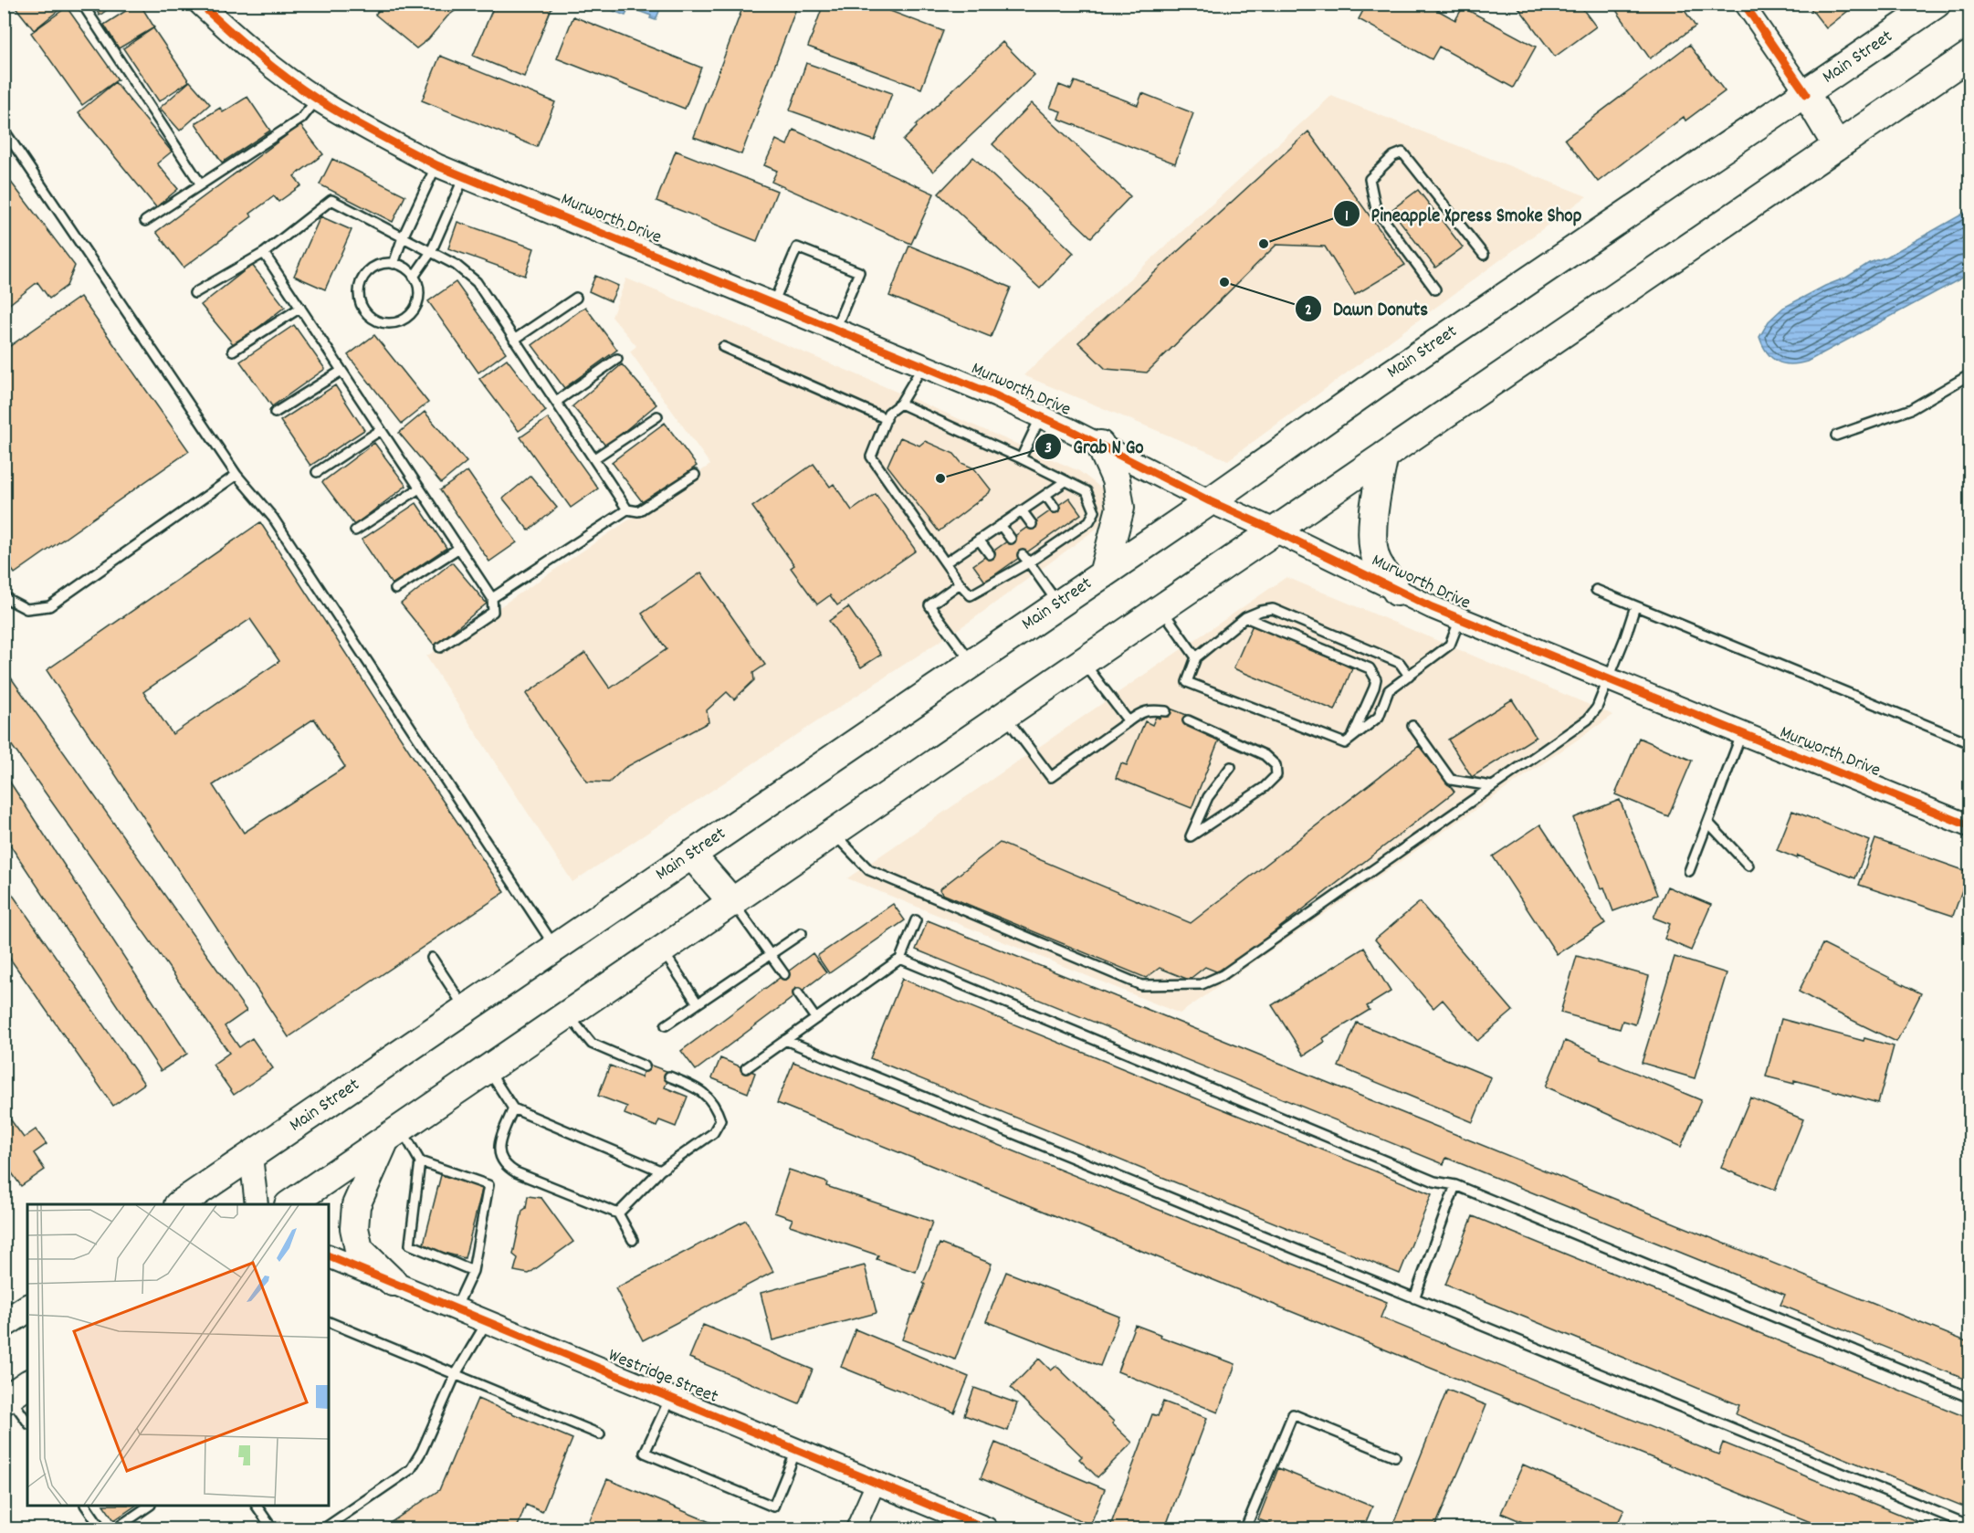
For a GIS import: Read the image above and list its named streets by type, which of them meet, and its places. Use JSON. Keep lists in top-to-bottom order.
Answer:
{
  "streets": {
    "main road": ["Main Street"],
    "street": ["Murworth Drive", "Westridge Street"]
  },
  "crossings": [
    ["Main Street", "Murworth Drive"]
  ],
  "places": ["Pineapple Xpress Smoke Shop", "Dawn Donuts", "Grab N Go"]
}
